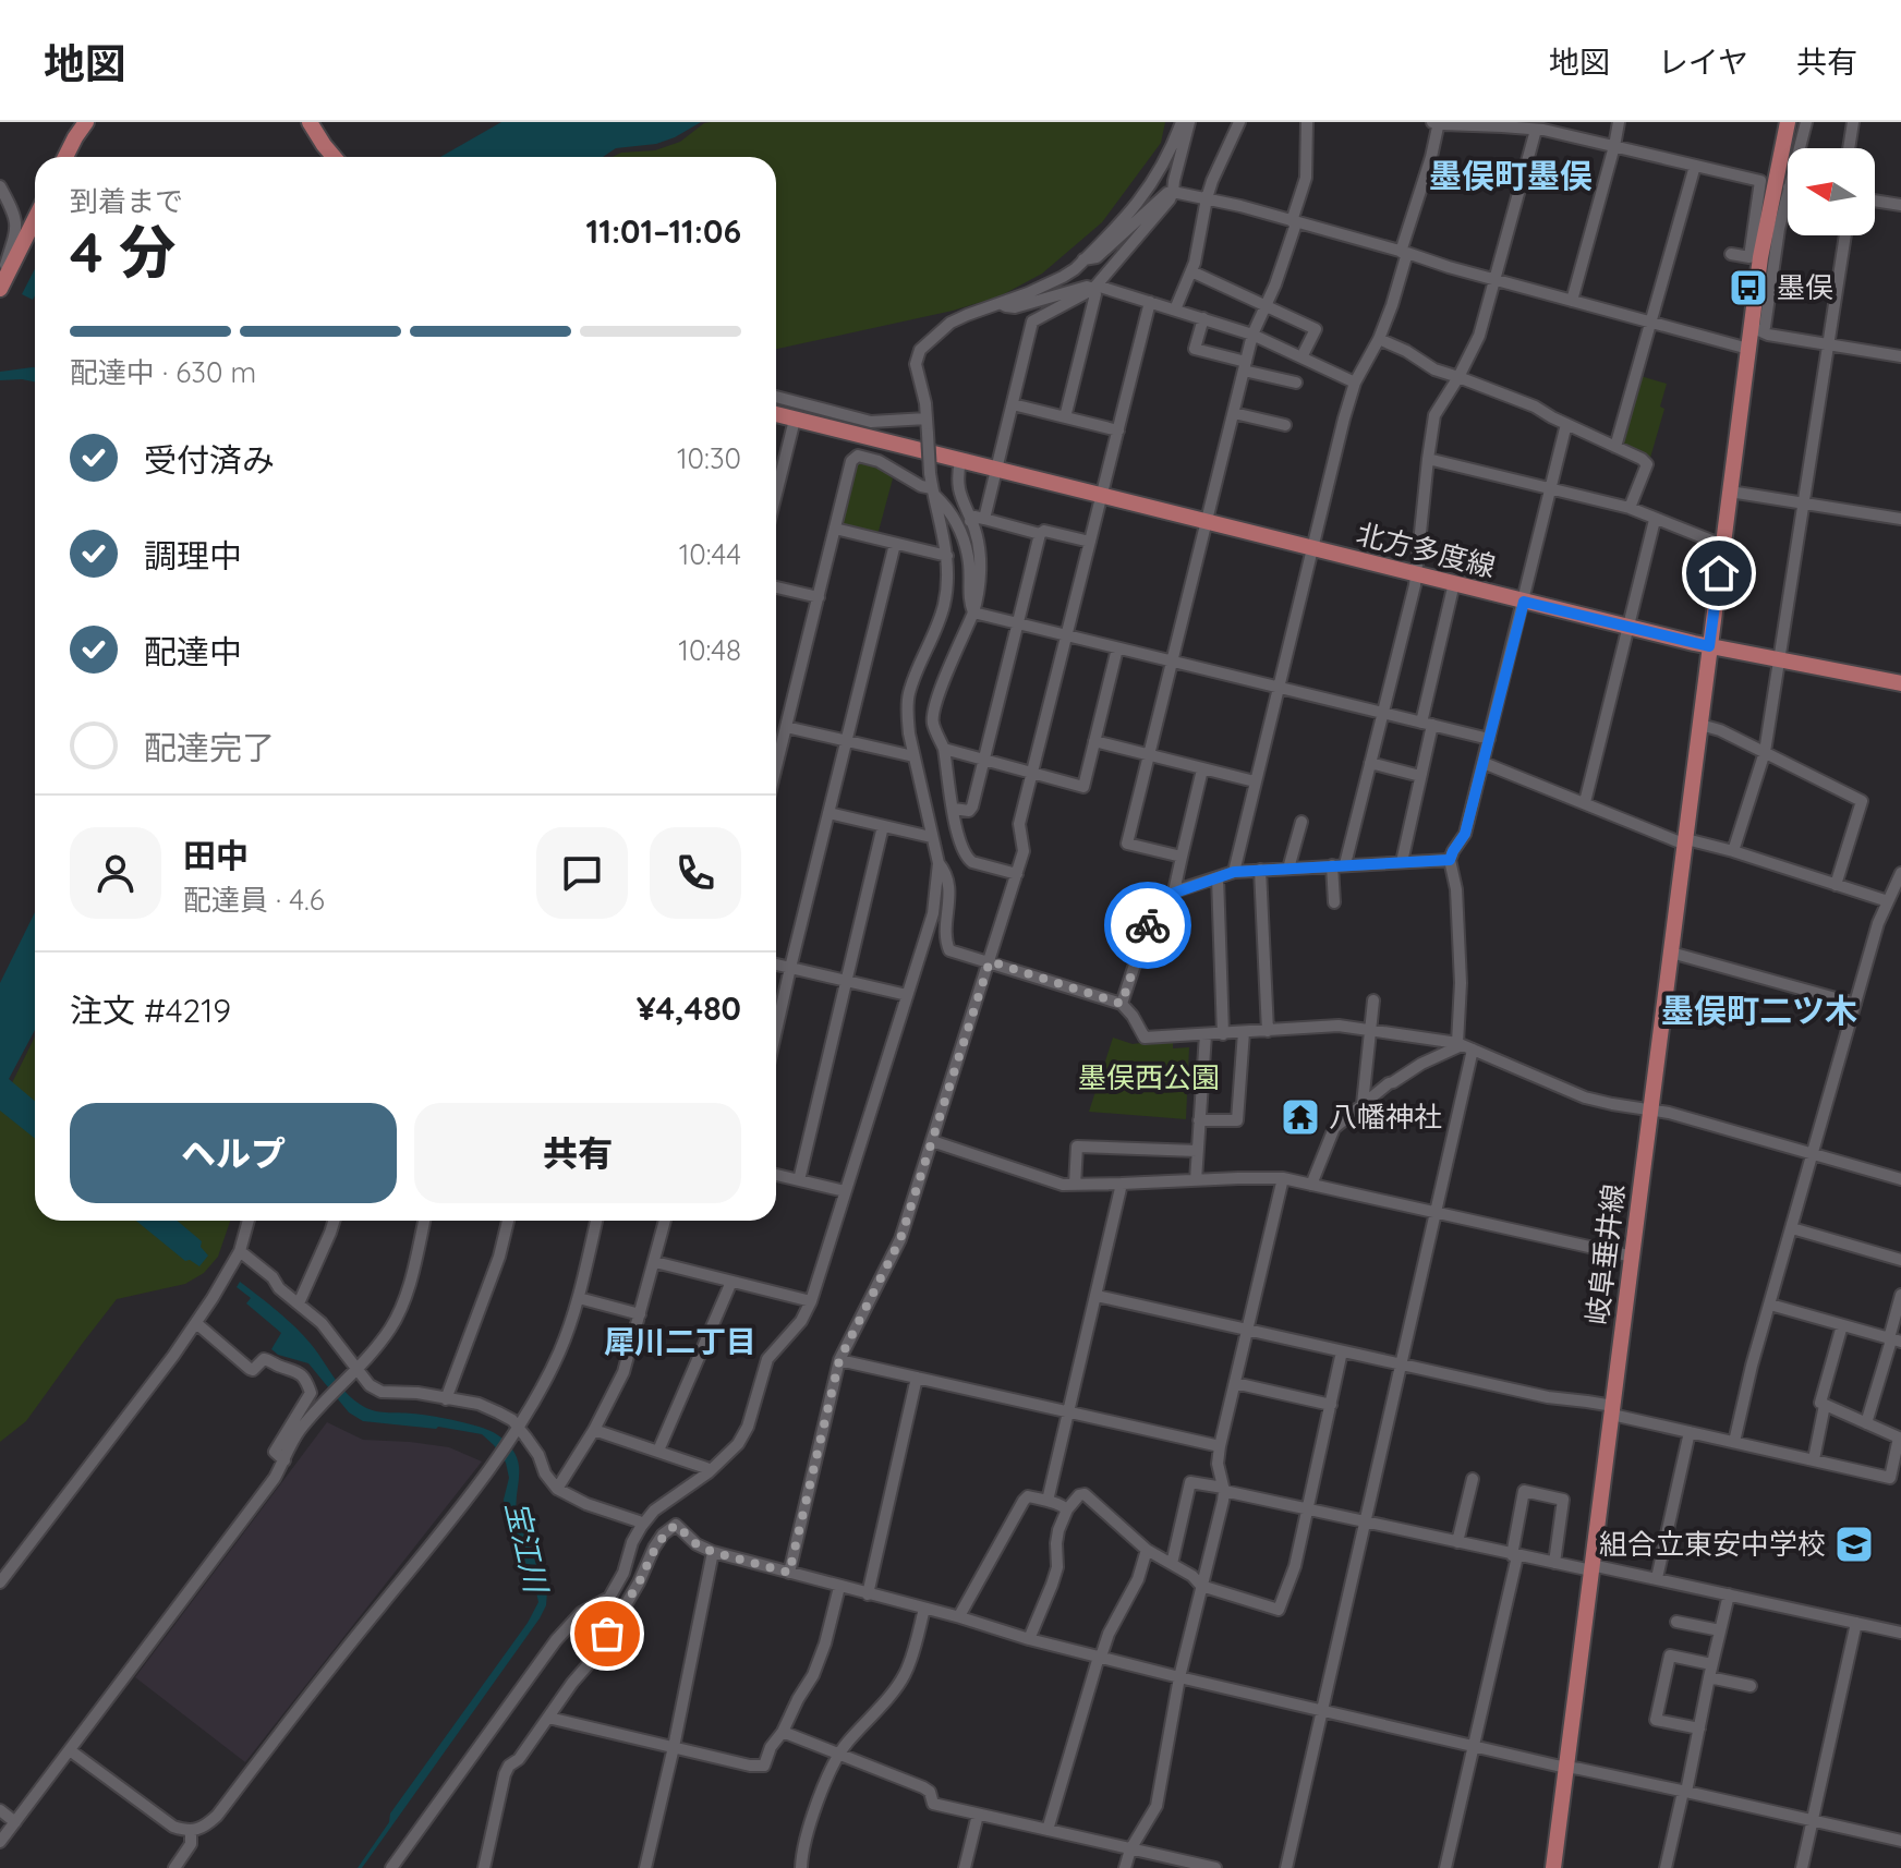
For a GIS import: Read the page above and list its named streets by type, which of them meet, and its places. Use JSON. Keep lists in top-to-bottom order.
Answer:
{
  "streets": {
    "main road": ["北方多度線", "岐阜垂井線"]
  },
  "crossings": [
    ["北方多度線", "岐阜垂井線"]
  ],
  "districts": ["墨俣町墨俣", "墨俣町二ツ木", "犀川二丁目"],
  "water": ["宝江川"],
  "parks": ["墨俣西公園"],
  "places": {
    "bus stop": ["墨俣"],
    "temple": ["八幡神社"],
    "school or university": ["組合立東安中学校"]
  },
  "north": "left",
  "page": {
    "header": "地図",
    "nav": ["地図", "レイヤ", "共有"],
    "heading": ["4 分", "到着まで", "11:01–11:06"],
    "panel": [
      "田中",
      "配達員 · 4.6",
      "注文 #4219",
      "¥4,480"
    ],
    "bar": "配達中 · 630 m",
    "list": [
      ["受付済み", "10:30"],
      ["調理中", "10:44"],
      ["配達中", "10:48"],
      "配達完了"
    ],
    "buttons": ["ヘルプ", "共有"]
  }
}
